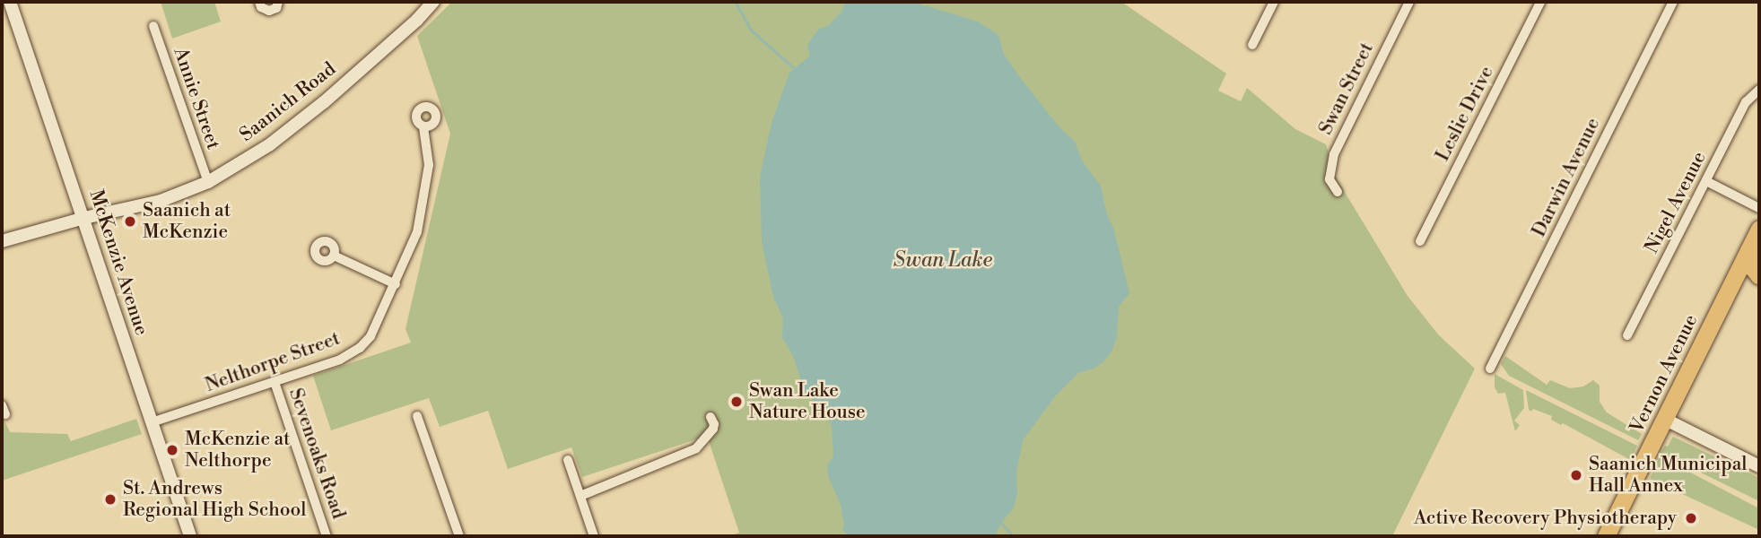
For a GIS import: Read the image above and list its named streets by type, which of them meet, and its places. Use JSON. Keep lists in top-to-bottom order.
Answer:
{
  "streets": {
    "highway": ["Vernon Avenue"],
    "main road": ["Saanich Road", "McKenzie Avenue"],
    "street": [
      "Swan Street",
      "Annie Street",
      "Leslie Drive",
      "Darwin Avenue",
      "Nigel Avenue",
      "Nelthorpe Street",
      "Sevenoaks Road"
    ]
  },
  "crossings": [
    ["Annie Street", "Saanich Road"],
    ["Saanich Road", "McKenzie Avenue"],
    ["McKenzie Avenue", "Nelthorpe Street"],
    ["Nelthorpe Street", "Sevenoaks Road"]
  ],
  "water": ["Swan Lake"],
  "places": [
    "Saanich at McKenzie",
    "Swan Lake Nature House",
    "McKenzie at Nelthorpe",
    "Saanich Municipal Hall Annex",
    "St. Andrews Regional High School",
    "Active Recovery Physiotherapy"
  ]
}
